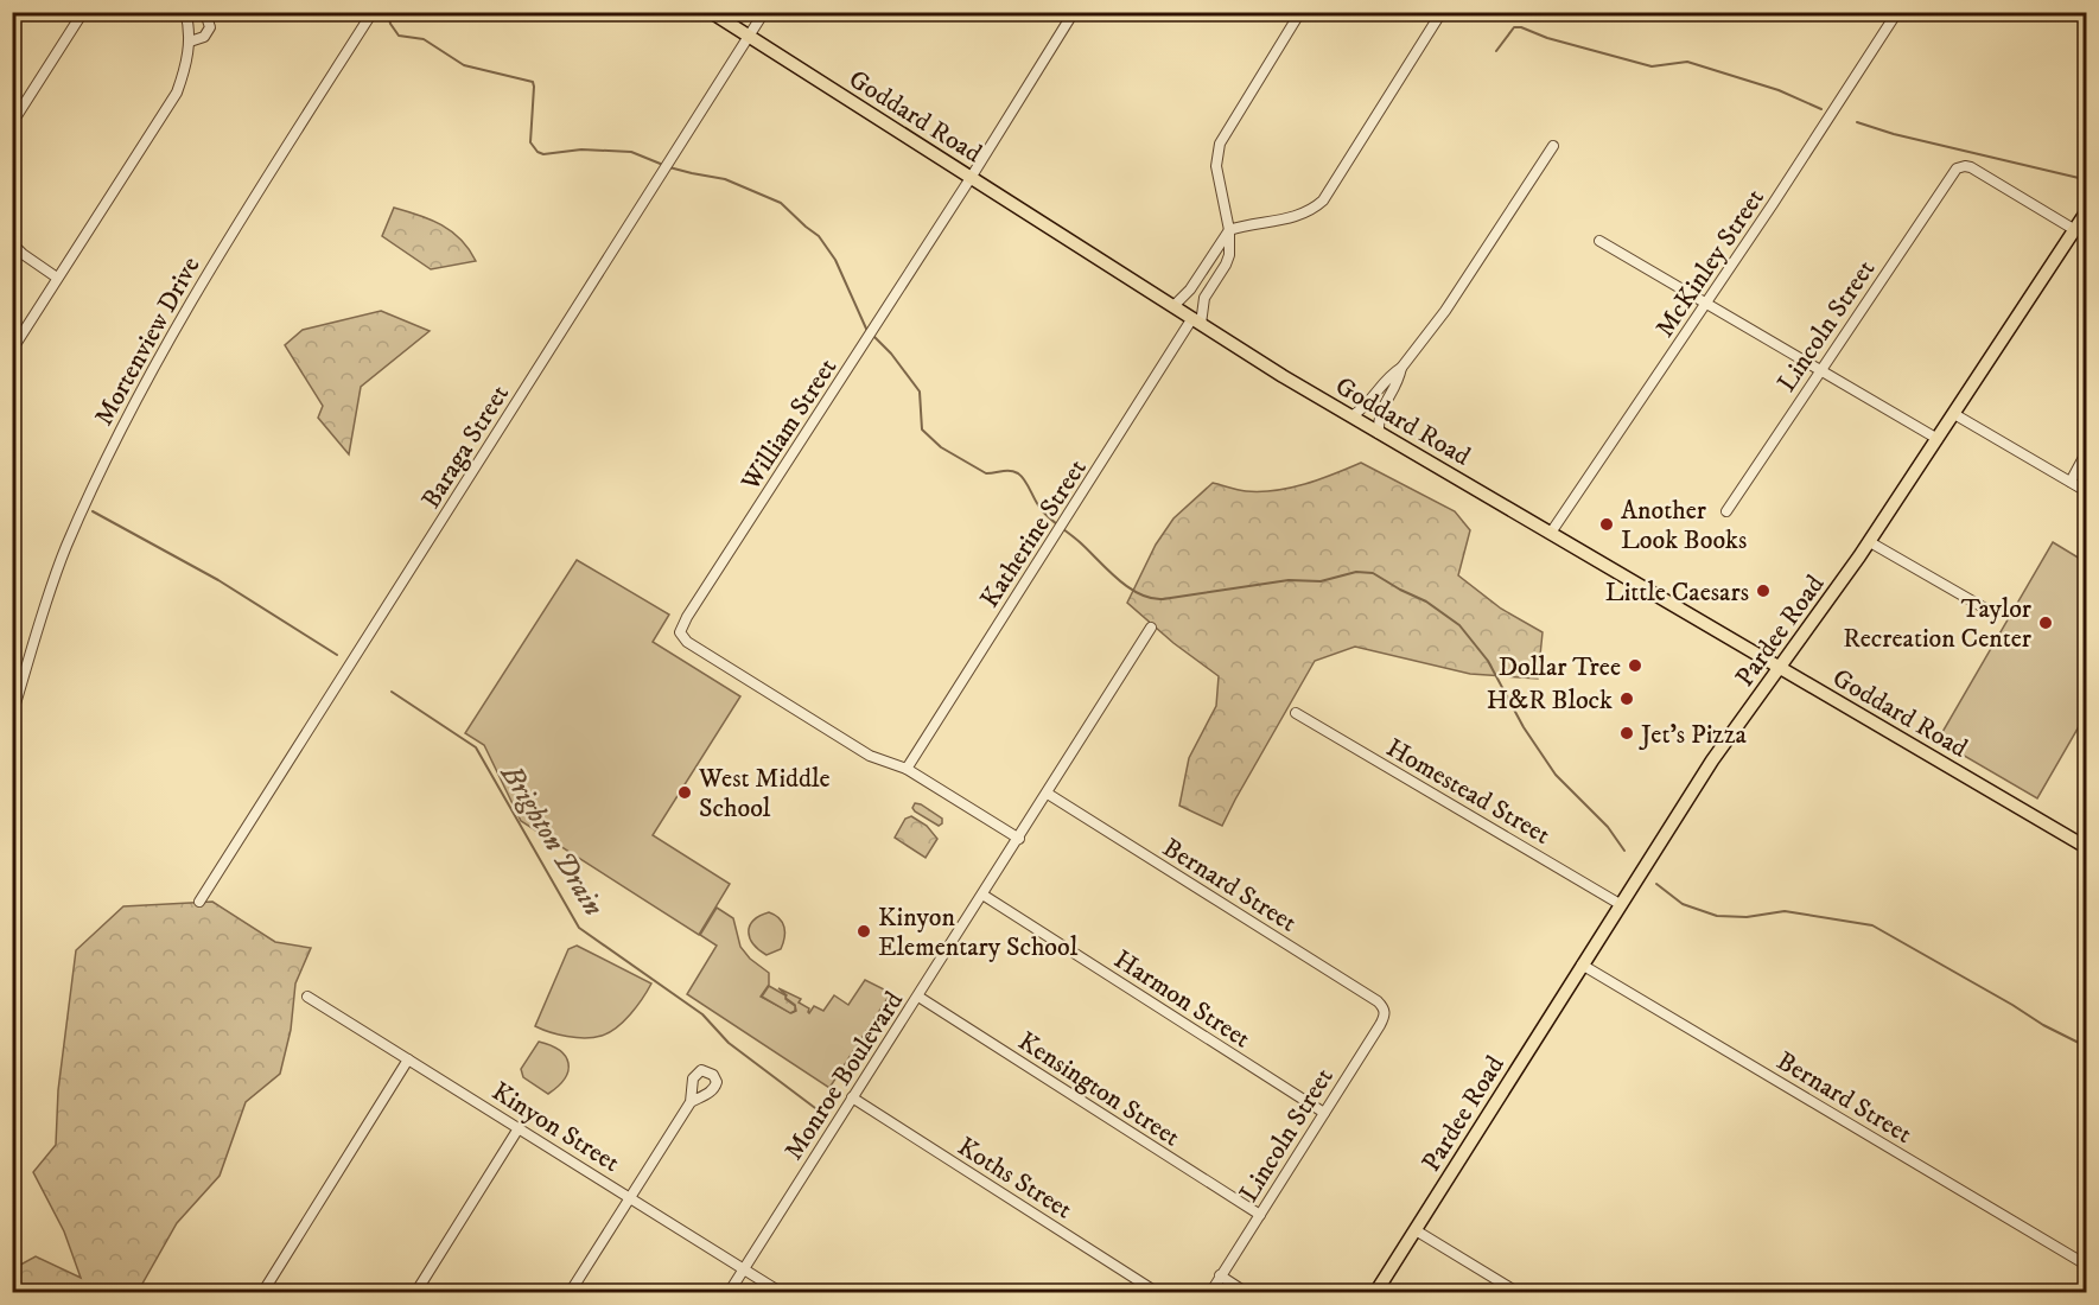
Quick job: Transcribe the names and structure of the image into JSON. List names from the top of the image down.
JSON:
{
  "streets": {
    "main road": ["Goddard Road", "Pardee Road"],
    "street": [
      "McKinley Street",
      "Lincoln Street",
      "Mortenview Drive",
      "William Street",
      "Baraga Street",
      "Katherine Street",
      "Homestead Street",
      "Bernard Street",
      "Harmon Street",
      "Monroe Boulevard",
      "Kensington Street",
      "Kinyon Street",
      "Koths Street"
    ]
  },
  "crossings": [
    ["Goddard Road", "McKinley Street"],
    ["Goddard Road", "William Street"],
    ["Goddard Road", "Baraga Street"],
    ["Goddard Road", "Katherine Street"],
    ["Goddard Road", "Pardee Road"],
    ["Lincoln Street", "Pardee Road"],
    ["Lincoln Street", "Bernard Street"],
    ["Lincoln Street", "Harmon Street"],
    ["Lincoln Street", "Kensington Street"],
    ["William Street", "Katherine Street"],
    ["Pardee Road", "Homestead Street"],
    ["Pardee Road", "Bernard Street"],
    ["Bernard Street", "Monroe Boulevard"],
    ["Harmon Street", "Monroe Boulevard"],
    ["Monroe Boulevard", "Kensington Street"],
    ["Monroe Boulevard", "Kinyon Street"],
    ["Monroe Boulevard", "Koths Street"]
  ],
  "water": ["Brighton Drain"],
  "places": [
    "Another Look Books",
    "Little Caesars",
    "Taylor Recreation Center",
    "Dollar Tree",
    "H&R Block",
    "Jet's Pizza",
    "West Middle School",
    "Kinyon Elementary School"
  ]
}
